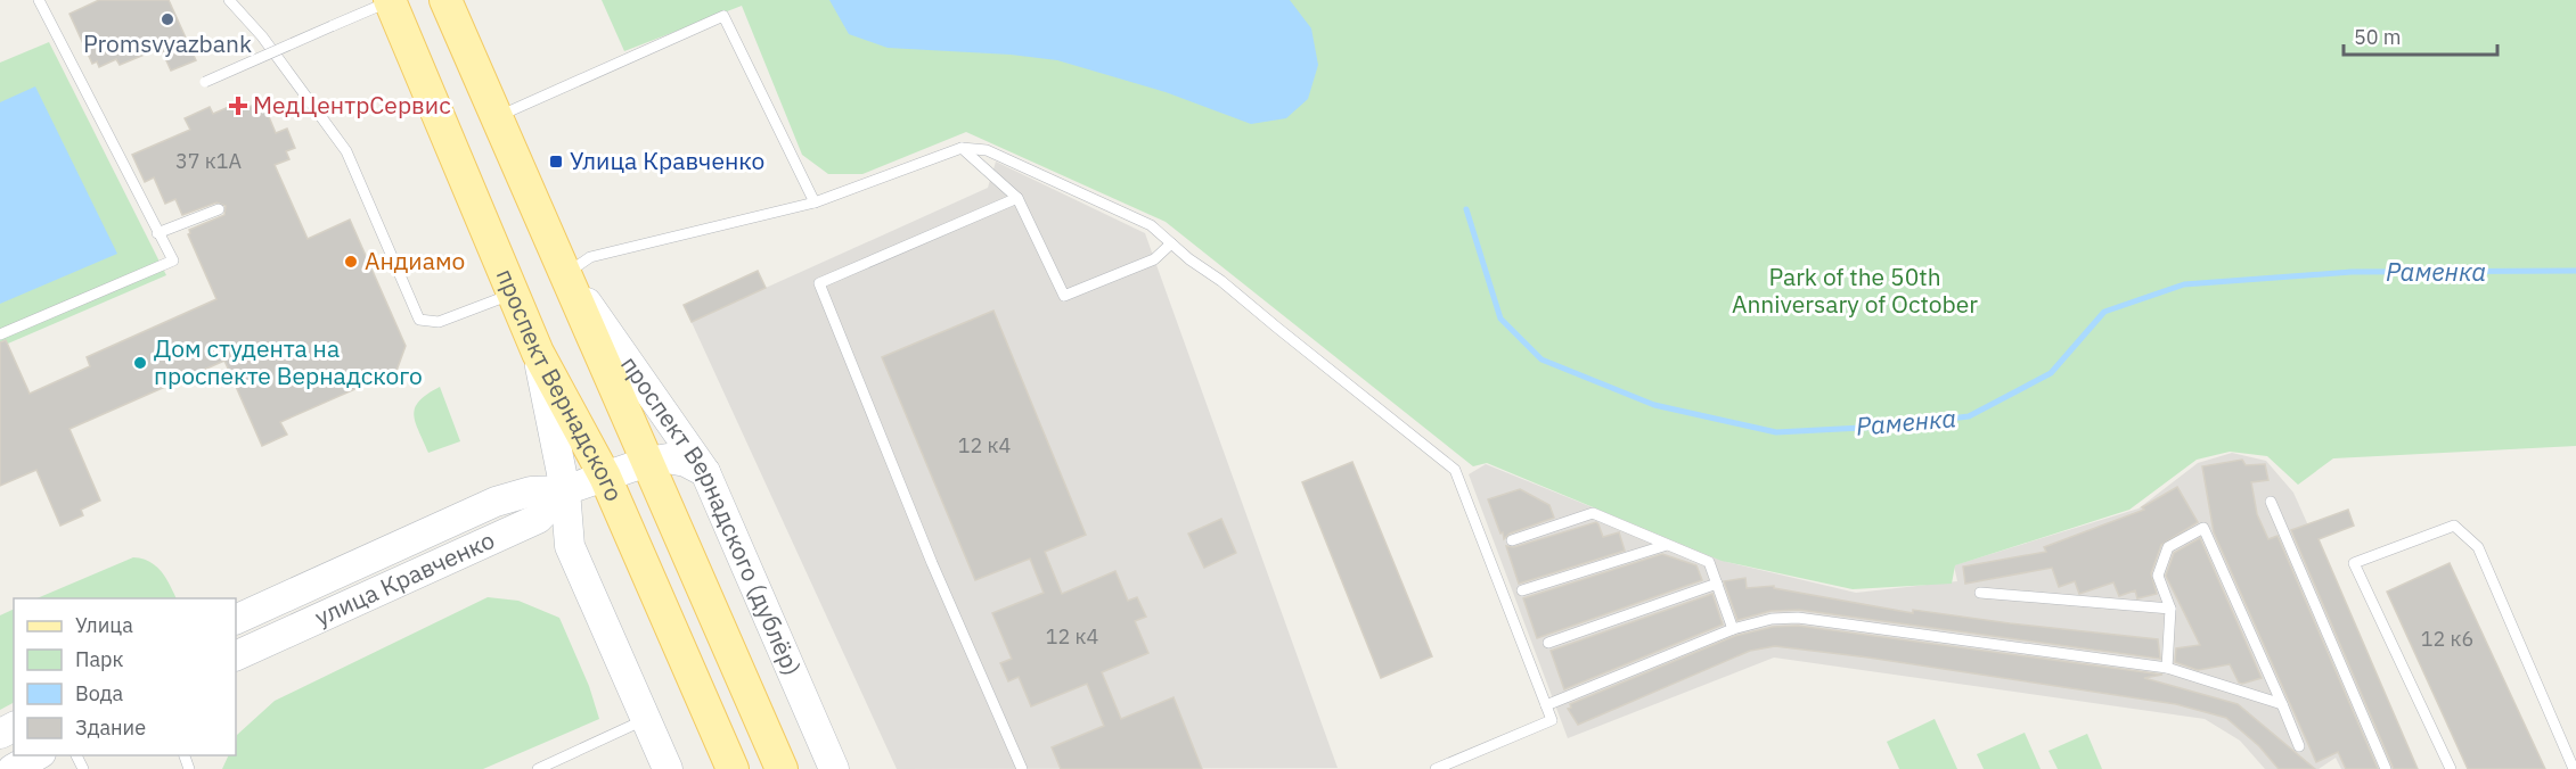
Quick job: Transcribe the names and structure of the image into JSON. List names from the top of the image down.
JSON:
{
  "streets": {
    "main road": ["проспект Вернадского"],
    "street": ["проспект Вернадского (дублёр)", "улица Кравченко"]
  },
  "crossings": [
    ["проспект Вернадского", "проспект Вернадского (дублёр)"],
    ["проспект Вернадского", "улица Кравченко"],
    ["проспект Вернадского (дублёр)", "улица Кравченко"]
  ],
  "water": ["Раменка"],
  "parks": ["Park of the 50th Anniversary of October"],
  "places": {
    "other": ["Promsvyazbank", "Андиамо", "Дом студента на проспекте Вернадского"],
    "health": ["МедЦентрСервис"],
    "transit": ["Улица Кравченко"]
  },
  "house_numbers": [
    "37 к1А",
    "12 к4",
    "12 к4",
    "12 к6"
  ],
  "legend": [
    "Улица",
    "Парк",
    "Вода",
    "Здание"
  ],
  "scale_bar": "50 m"
}
